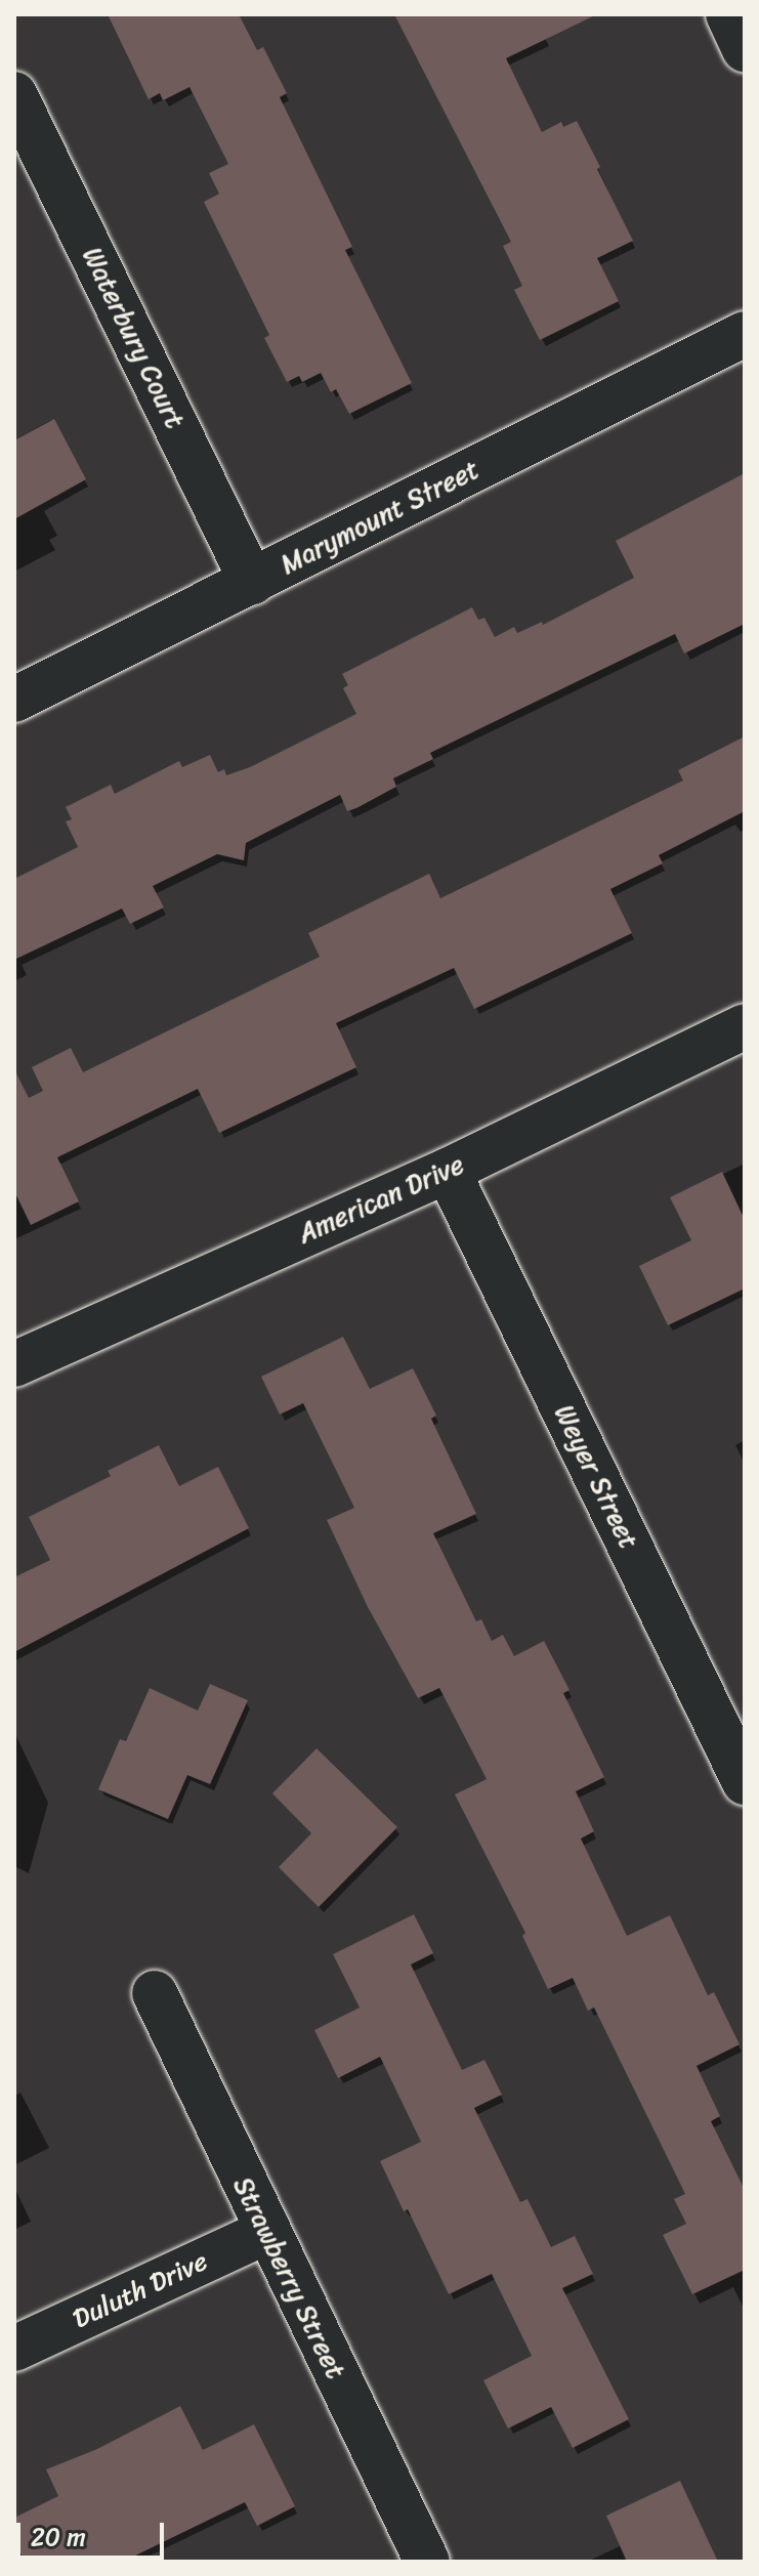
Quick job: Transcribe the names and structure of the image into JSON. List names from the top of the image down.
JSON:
{
  "streets": {
    "street": [
      "Waterbury Court",
      "Marymount Street",
      "American Drive",
      "Weyer Street",
      "Strawberry Street",
      "Duluth Drive"
    ]
  },
  "crossings": [
    ["Waterbury Court", "Marymount Street"],
    ["American Drive", "Weyer Street"],
    ["Strawberry Street", "Duluth Drive"]
  ],
  "scale_bar": "20 m"
}
